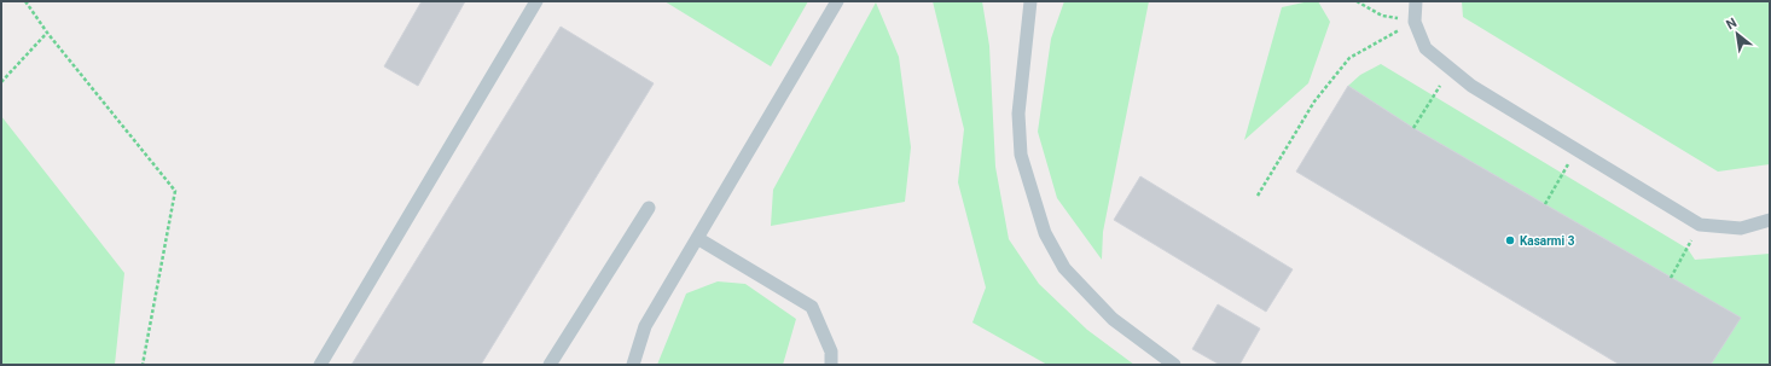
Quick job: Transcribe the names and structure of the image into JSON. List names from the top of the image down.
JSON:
{
  "places": ["Kasarmi 3"],
  "north": "top left"
}
